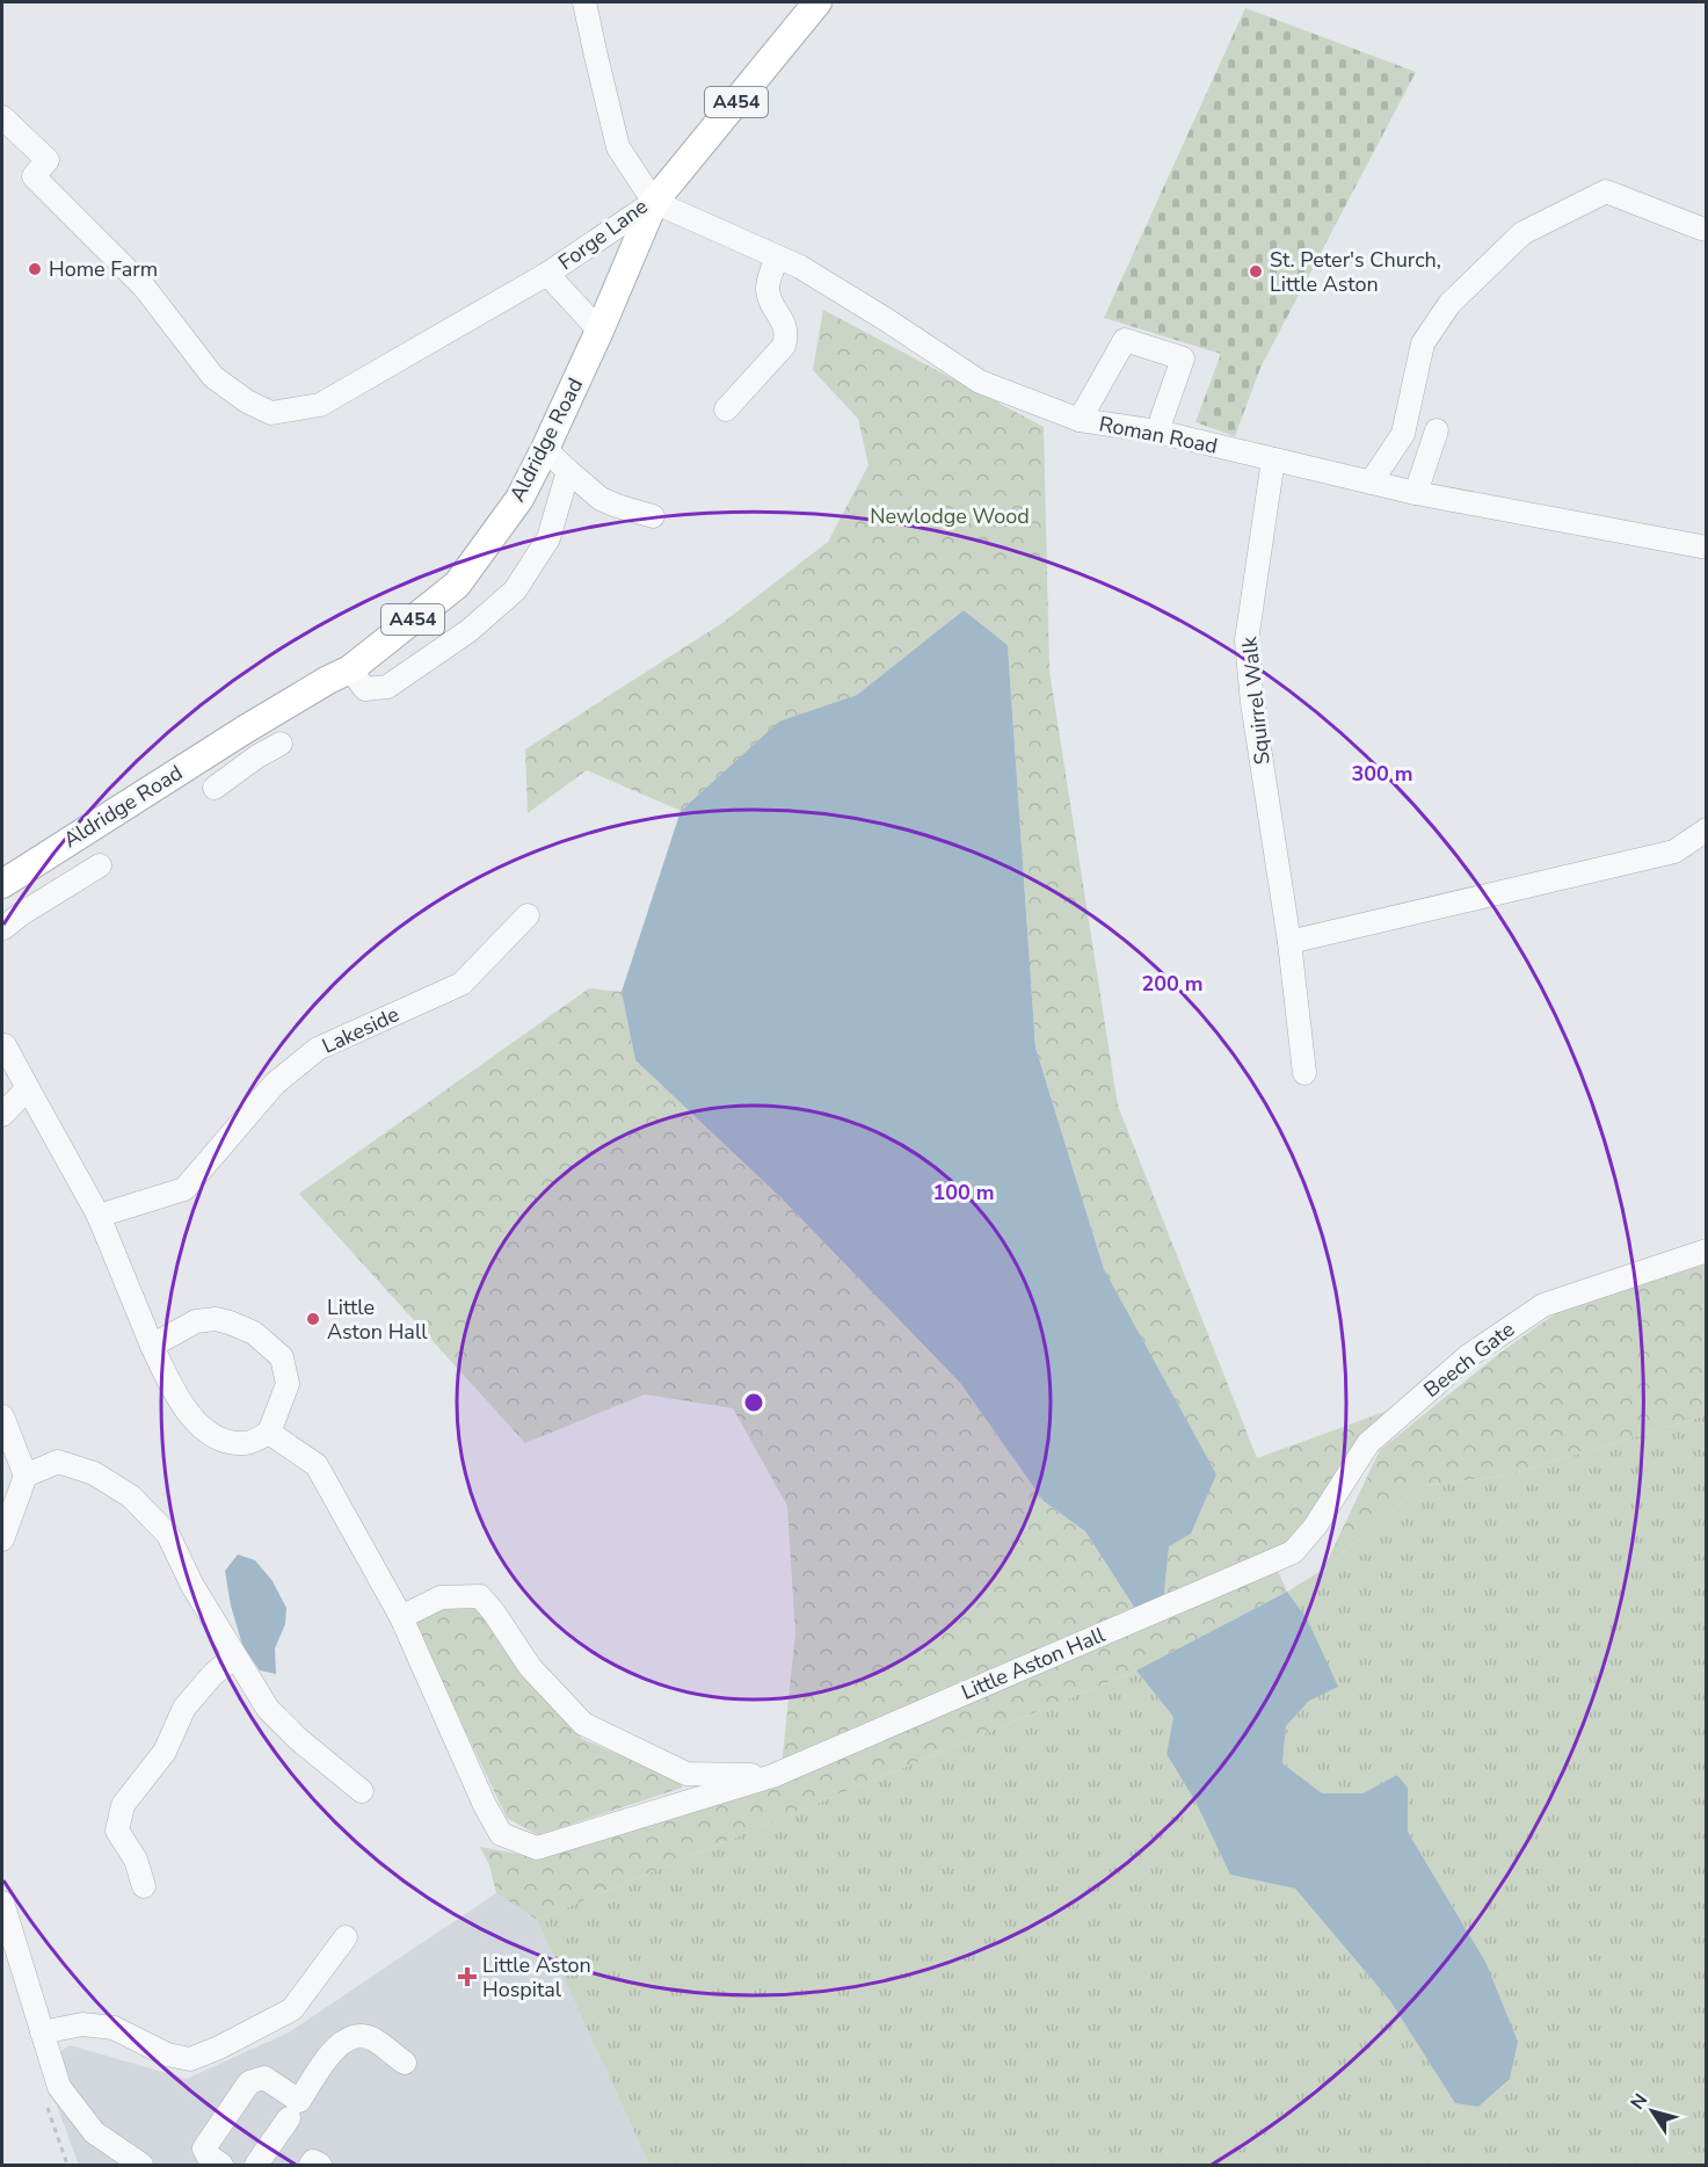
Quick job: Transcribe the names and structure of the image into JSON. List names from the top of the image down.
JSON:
{
  "streets": {
    "main road": ["A454", "Aldridge Road"],
    "street": [
      "Forge Lane",
      "Roman Road",
      "Squirrel Walk",
      "Lakeside",
      "Beech Gate",
      "Little Aston Hall"
    ]
  },
  "crossings": [
    ["A454", "Forge Lane"],
    ["A454", "Roman Road"],
    ["A454", "Aldridge Road"],
    ["Forge Lane", "Roman Road"],
    ["Forge Lane", "Aldridge Road"],
    ["Roman Road", "Aldridge Road"],
    ["Roman Road", "Squirrel Walk"],
    ["Beech Gate", "Little Aston Hall"]
  ],
  "parks": ["Newlodge Wood"],
  "places": {
    "other": ["Home Farm", "St. Peter's Church, Little Aston", "Little Aston Hall"],
    "health": ["Little Aston Hospital"]
  },
  "north": "top left",
  "rings": ["300 m", "200 m", "100 m"]
}
